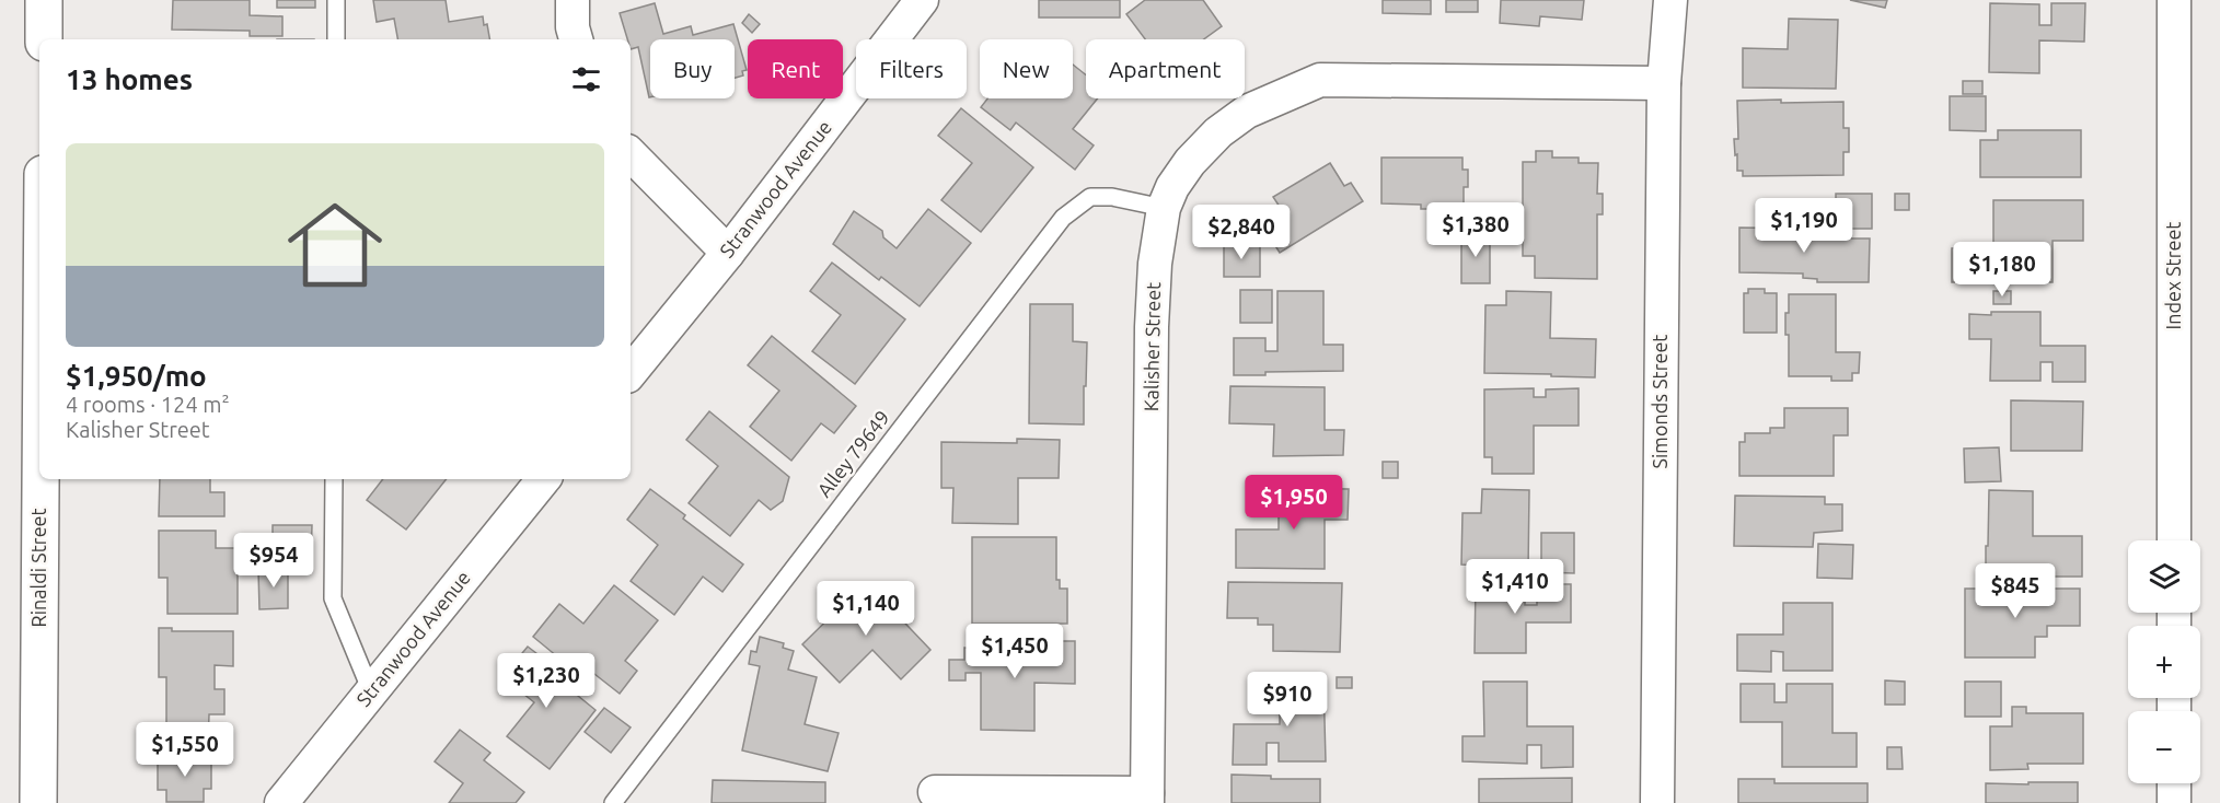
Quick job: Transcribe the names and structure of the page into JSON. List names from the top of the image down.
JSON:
{
  "streets": {
    "main road": ["Rinaldi Street"],
    "street": [
      "Stranwood Avenue",
      "Index Street",
      "Kalisher Street",
      "Simonds Street"
    ],
    "lane": ["Alley 79649"]
  },
  "crossings": [
    ["Kalisher Street", "Simonds Street"],
    ["Kalisher Street", "Alley 79649"]
  ],
  "page": {
    "chip": [
      "Buy",
      "Rent",
      "Filters",
      "New",
      "Apartment"
    ],
    "heading": "13 homes",
    "list": [
      {
        "name": "$1,950/mo",
        "note": "4 rooms · 124 m² · Kalisher Street"
      }
    ],
    "price": [
      "$1,190",
      "$1,380",
      "$2,840",
      "$1,180",
      "$1,950",
      "$954",
      "$1,410",
      "$845",
      "$1,140",
      "$1,450",
      "$1,230",
      "$910",
      "$1,550"
    ],
    "map_buttons": ["+", "−"]
  }
}
